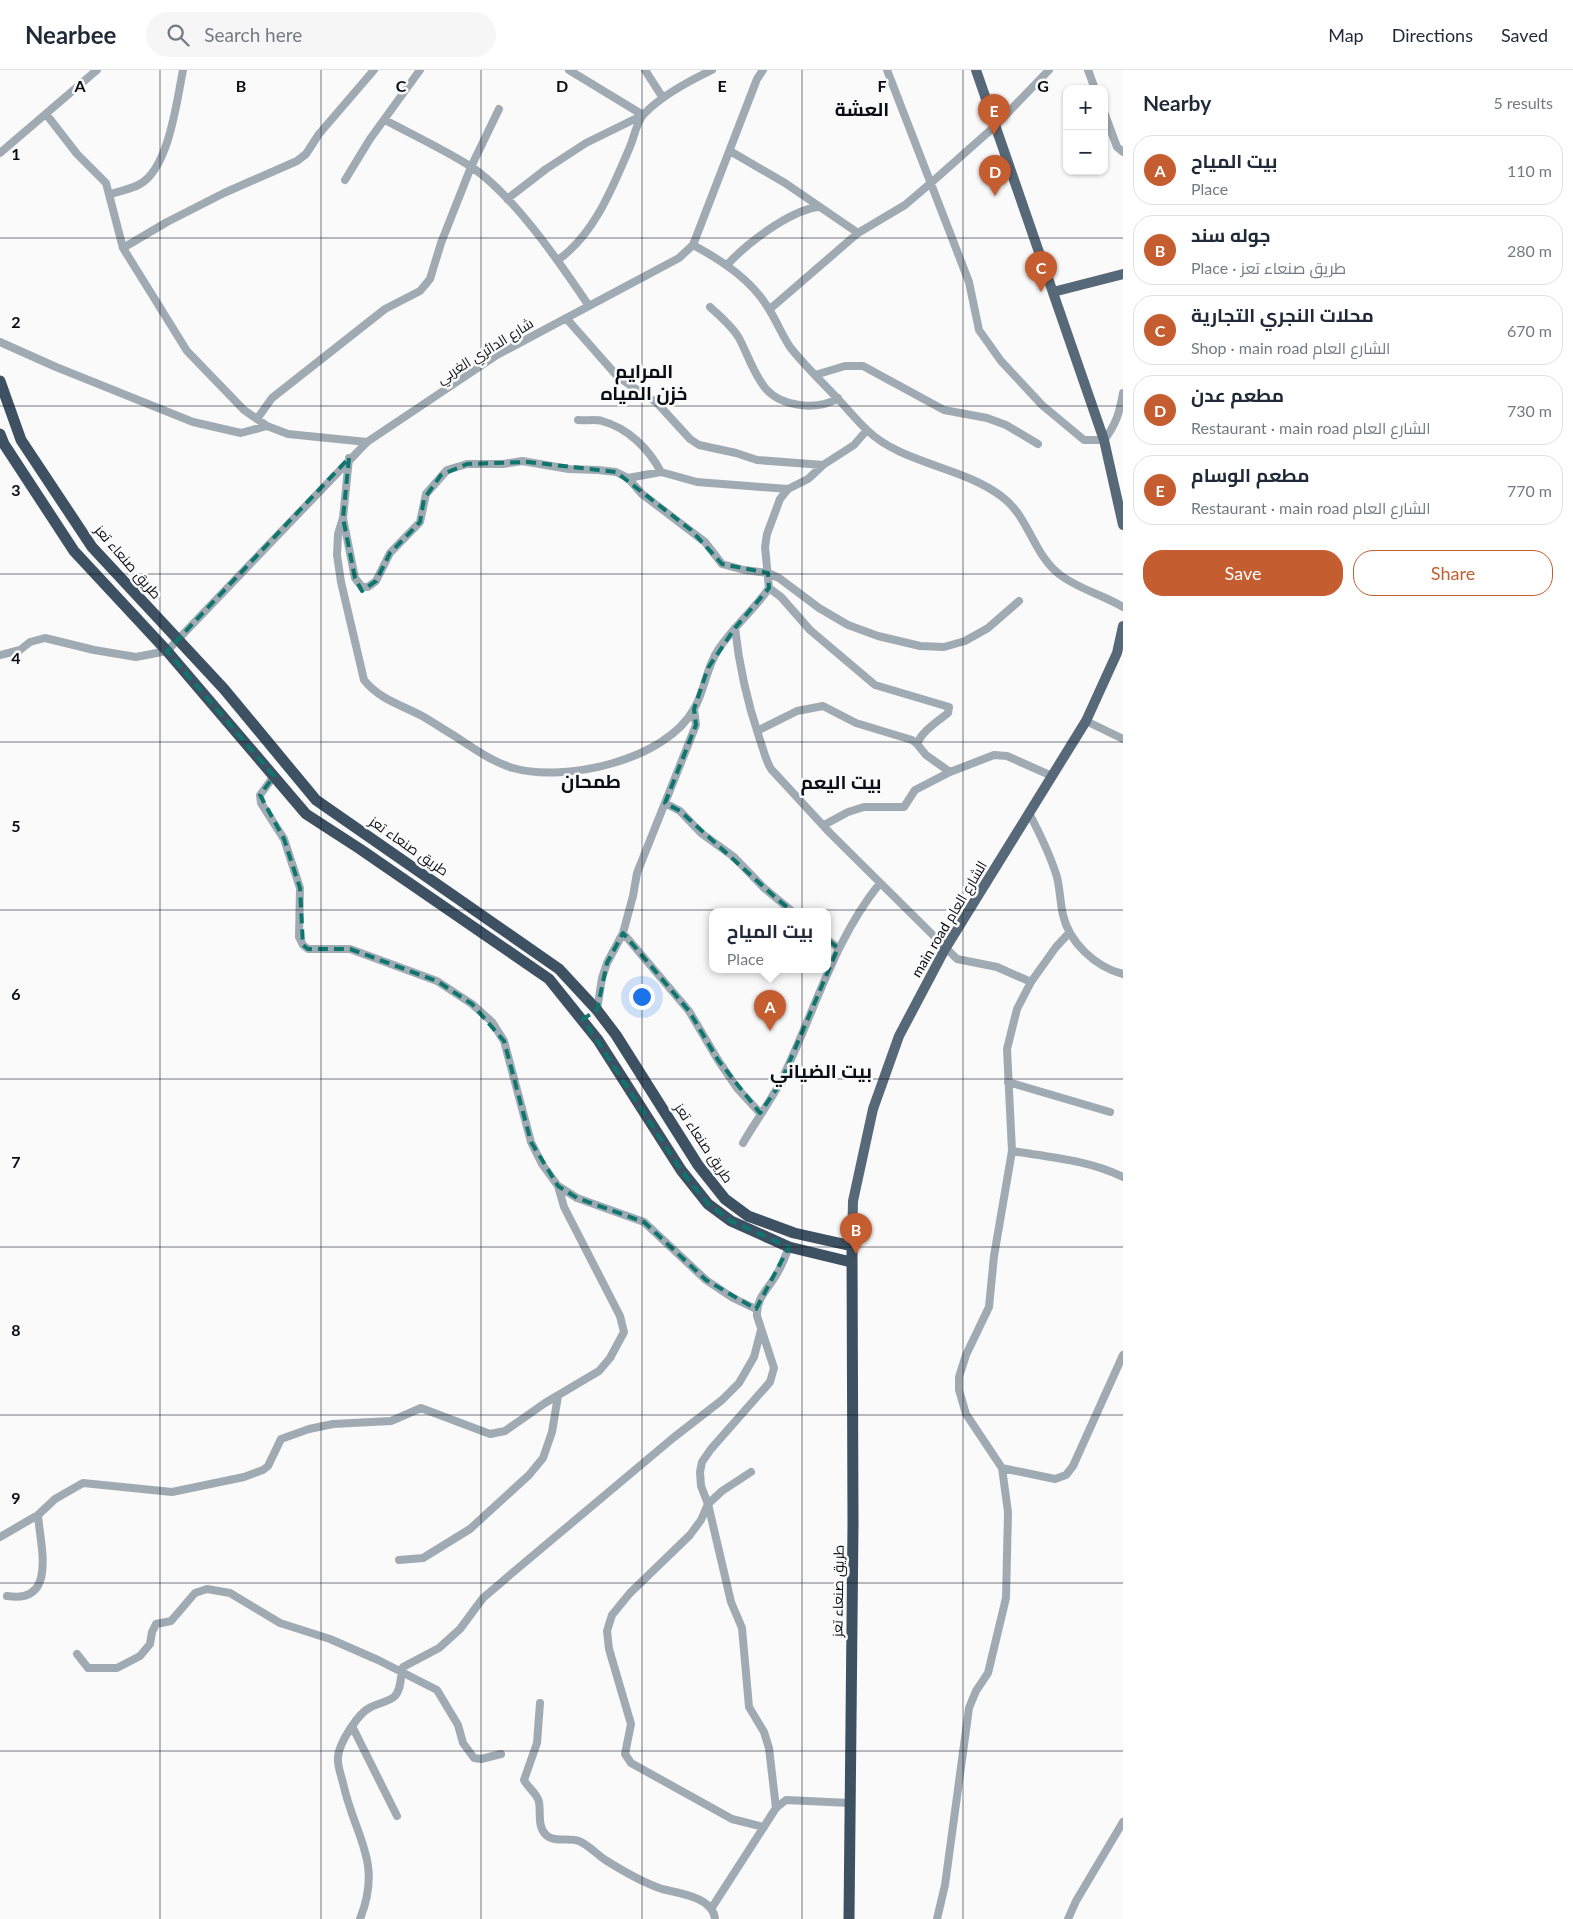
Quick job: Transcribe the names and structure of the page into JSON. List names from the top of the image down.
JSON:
{
  "streets": {
    "highway": ["طريق صنعاء تعز"],
    "main road": ["main road الشارع العام"],
    "street": ["شارع الدائري الغربي"]
  },
  "crossings": [
    ["شارع الدائري الغربي", "طريق صنعاء تعز"],
    ["طريق صنعاء تعز", "main road الشارع العام"]
  ],
  "districts": [
    "العشة",
    "المرايم خزن المياه",
    "طمحان",
    "بيت اليعم",
    "بيت الضياني"
  ],
  "page": {
    "header": "Nearbee",
    "search": "Search here",
    "nav": ["Map", "Directions", "Saved"],
    "heading": ["Nearby", "5 results"],
    "map_buttons": ["+", "−"],
    "pins": [
      "E",
      "D",
      "C",
      "A",
      "B"
    ],
    "list": [
      {
        "mark": "A",
        "name": "بيت المياح",
        "note": "Place",
        "value": "110 m"
      },
      {
        "mark": "B",
        "name": "جوله سند",
        "note": "Place · طريق صنعاء تعز",
        "value": "280 m"
      },
      {
        "mark": "C",
        "name": "محلات النجري التجارية",
        "note": "Shop · main road الشارع العام",
        "value": "670 m"
      },
      {
        "mark": "D",
        "name": "مطعم عدن",
        "note": "Restaurant · main road الشارع العام",
        "value": "730 m"
      },
      {
        "mark": "E",
        "name": "مطعم الوسام",
        "note": "Restaurant · main road الشارع العام",
        "value": "770 m"
      }
    ],
    "buttons": ["Save", "Share"],
    "popup": ["بيت المياح", "Place"]
  },
  "grid": {
    "columns": [
      "A",
      "B",
      "C",
      "D",
      "E",
      "F",
      "G"
    ],
    "rows": [
      "1",
      "2",
      "3",
      "4",
      "5",
      "6",
      "7",
      "8",
      "9"
    ]
  }
}
